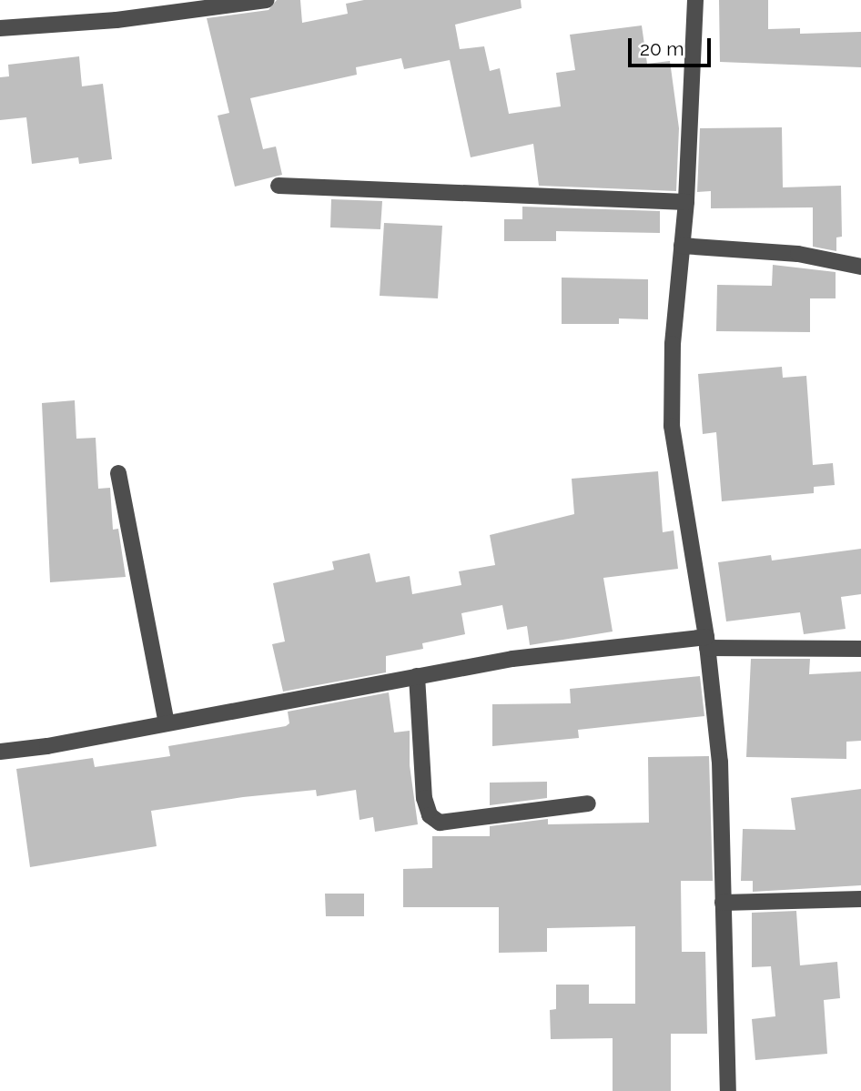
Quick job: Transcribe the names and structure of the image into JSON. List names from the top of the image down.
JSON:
{
  "scale_bar": "20 m"
}
